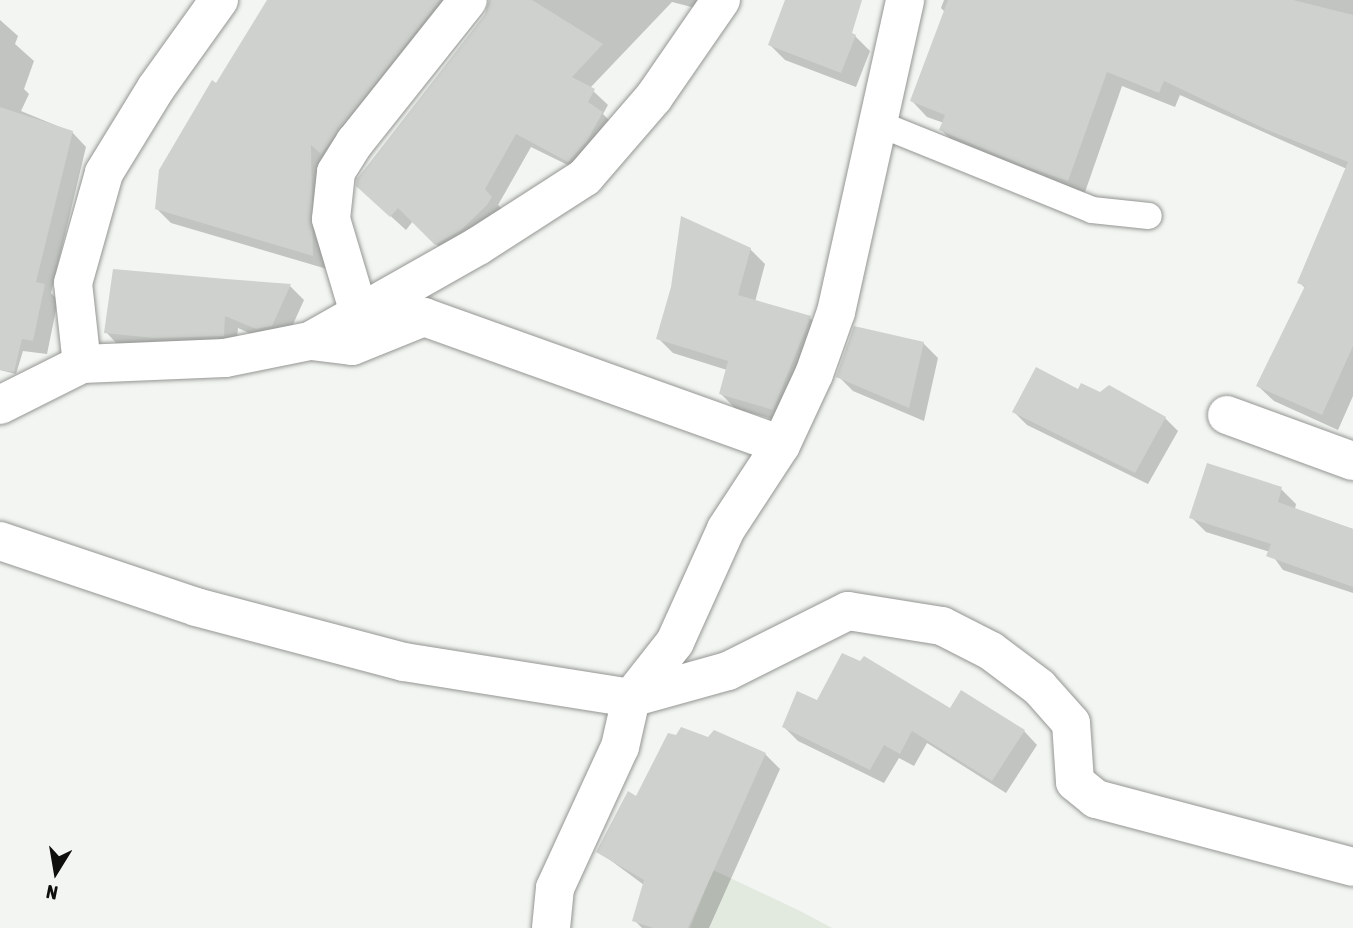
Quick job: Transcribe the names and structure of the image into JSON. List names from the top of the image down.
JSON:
{
  "north": "bottom"
}
